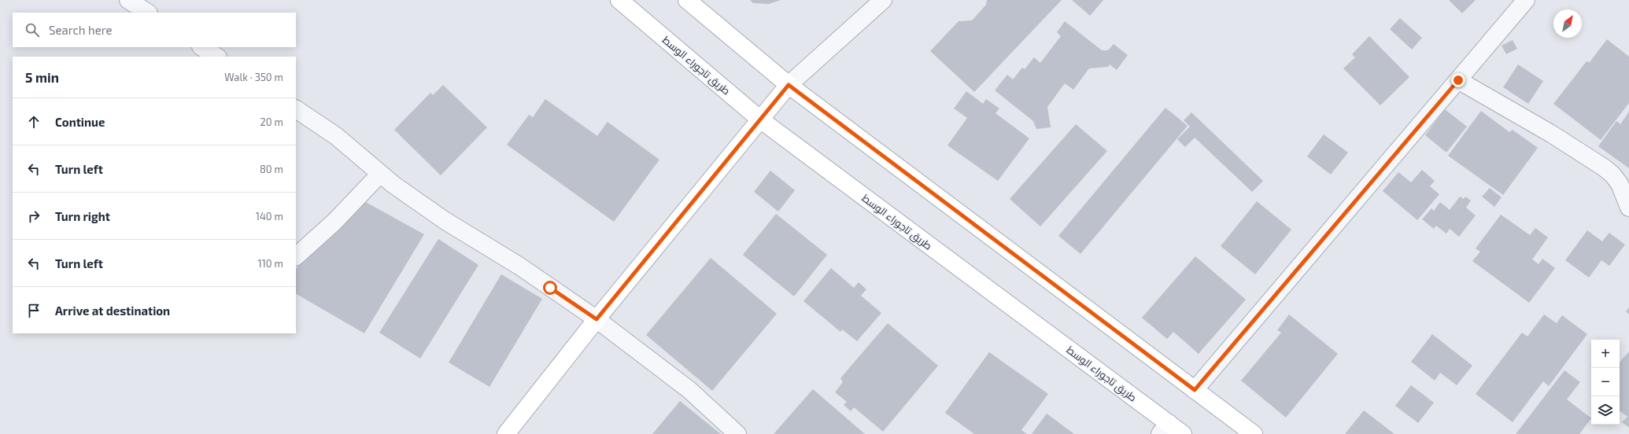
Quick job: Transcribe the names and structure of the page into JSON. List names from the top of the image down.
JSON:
{
  "streets": {
    "main road": ["طريق تاجوراء الوسط"]
  },
  "north": "top right",
  "page": {
    "search": "Search here",
    "heading": ["5 min", "Walk · 350 m"],
    "list": [
      ["Continue", "20 m"],
      ["Turn left", "80 m"],
      ["Turn right", "140 m"],
      ["Turn left", "110 m"],
      "Arrive at destination"
    ],
    "map_buttons": ["+", "−"]
  }
}
